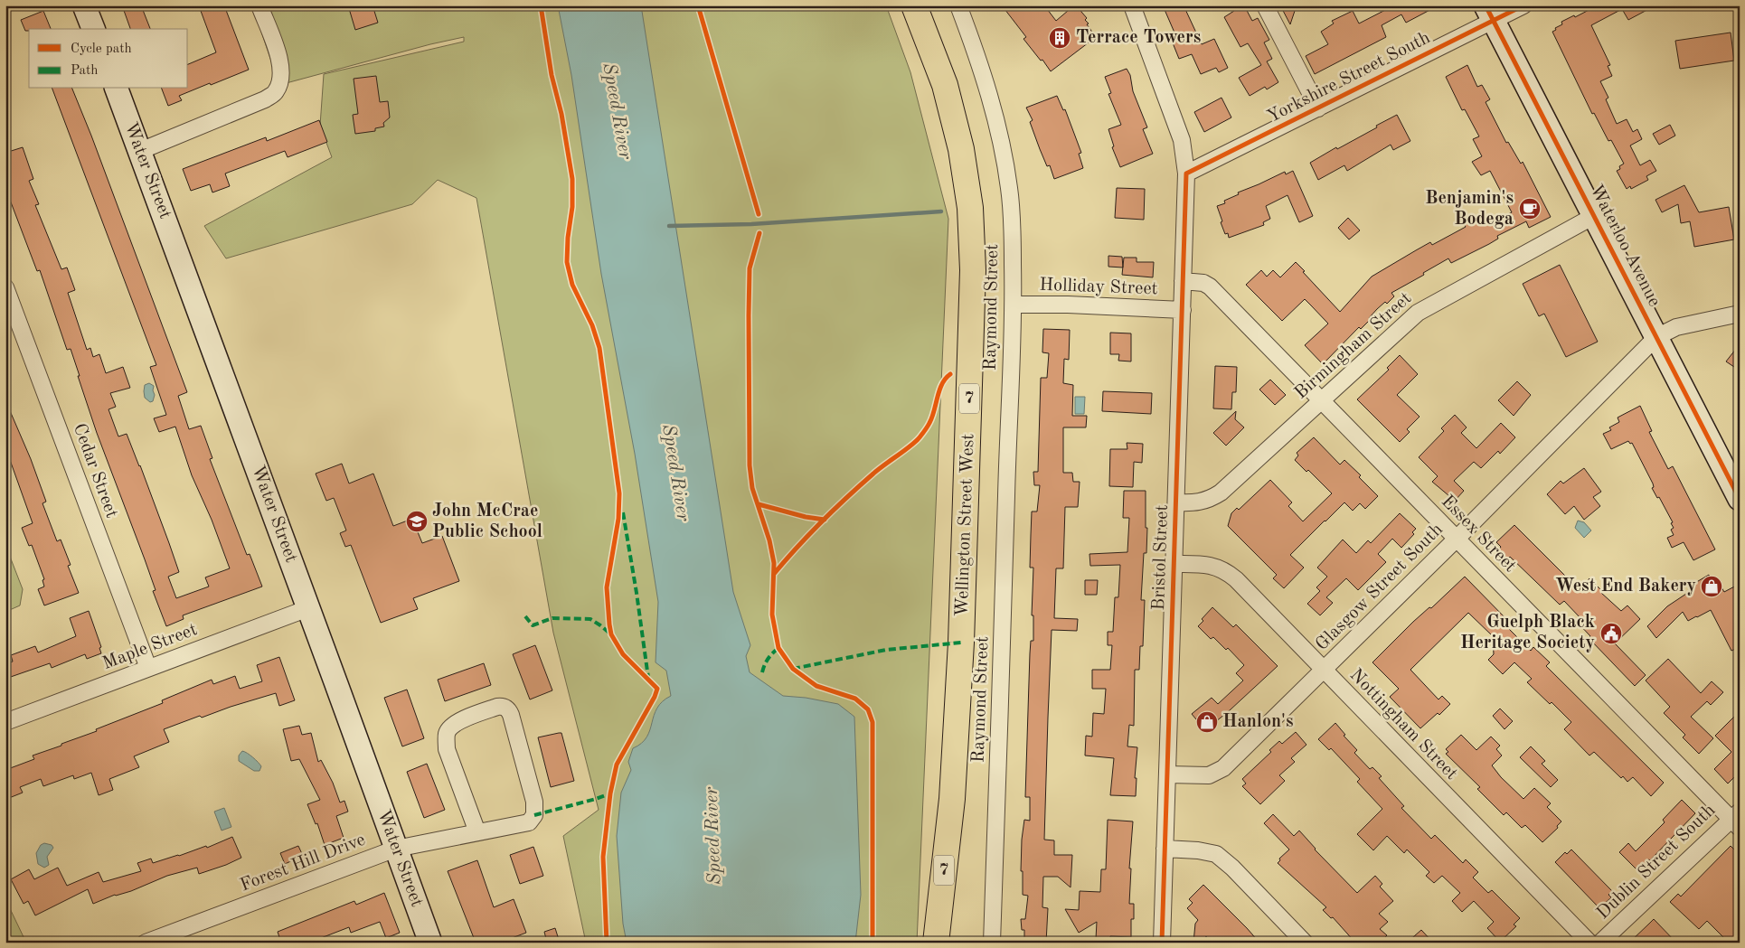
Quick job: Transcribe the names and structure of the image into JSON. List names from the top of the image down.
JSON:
{
  "streets": {
    "main road": ["7", "Wellington Street West"],
    "street": [
      "Yorkshire Street South",
      "Water Street",
      "Waterloo Avenue",
      "Holliday Street",
      "Raymond Street",
      "Birmingham Street",
      "Cedar Street",
      "Essex Street",
      "Bristol Street",
      "Glasgow Street South",
      "Maple Street",
      "Nottingham Street",
      "Dublin Street South",
      "Forest Hill Drive"
    ]
  },
  "crossings": [
    ["Yorkshire Street South", "Waterloo Avenue"],
    ["Yorkshire Street South", "Bristol Street"],
    ["Water Street", "Maple Street"],
    ["Water Street", "Forest Hill Drive"],
    ["Waterloo Avenue", "Birmingham Street"],
    ["Waterloo Avenue", "Glasgow Street South"],
    ["Holliday Street", "Raymond Street"],
    ["Holliday Street", "Bristol Street"],
    ["Birmingham Street", "Essex Street"],
    ["Birmingham Street", "Bristol Street"],
    ["Cedar Street", "Maple Street"],
    ["Essex Street", "Bristol Street"],
    ["Essex Street", "Glasgow Street South"],
    ["Essex Street", "Dublin Street South"],
    ["Bristol Street", "Glasgow Street South"],
    ["Bristol Street", "Nottingham Street"],
    ["Glasgow Street South", "Nottingham Street"]
  ],
  "water": ["Speed River"],
  "places": {
    "building": ["Terrace Towers"],
    "cafe": ["Benjamin's Bodega"],
    "school or university": ["John McCrae Public School"],
    "shop": ["West End Bakery", "Hanlon's"],
    "public building": ["Guelph Black Heritage Society"]
  },
  "legend": ["Cycle path", "Path"]
}
